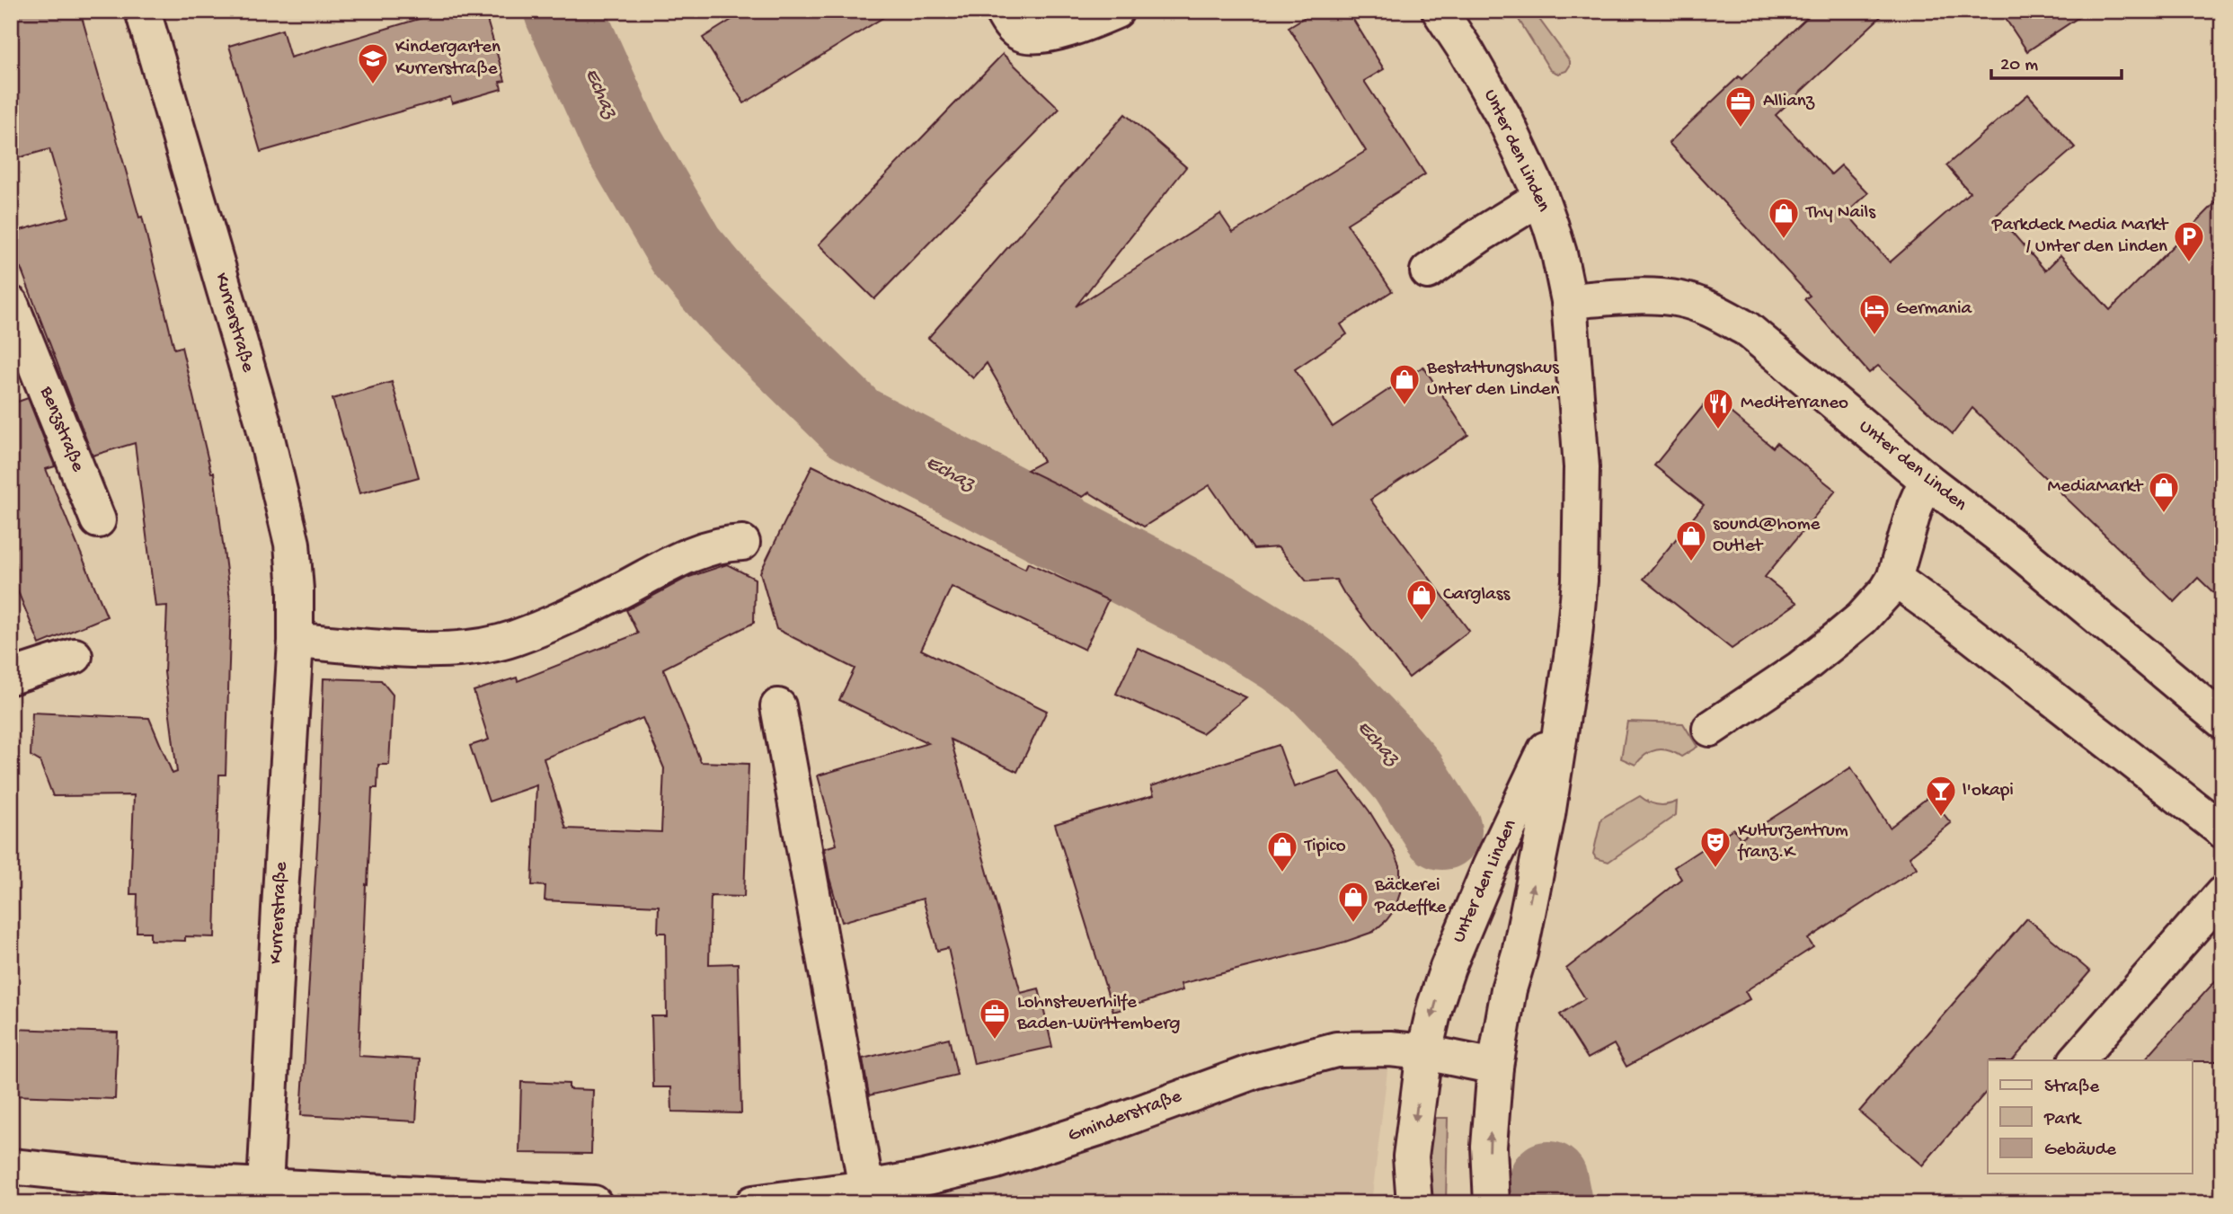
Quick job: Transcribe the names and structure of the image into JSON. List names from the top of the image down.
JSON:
{
  "streets": {
    "street": [
      "Unter den Linden",
      "Kurrerstraße",
      "Benzstraße",
      "Gminderstraße"
    ]
  },
  "crossings": [
    ["Unter den Linden", "Gminderstraße"]
  ],
  "water": ["Echaz"],
  "places": {
    "school or university": ["Kindergarten Kurrerstraße"],
    "office": ["Allianz", "Lohnsteuerhilfe Baden-Württemberg"],
    "shop": [
      "Thy Nails",
      "Bestattungshaus Unter den Linden",
      "MediaMarkt",
      "sound@home Outlet",
      "Carglass",
      "Tipico",
      "Bäckerei Padeffke"
    ],
    "parking": ["Parkdeck Media Markt / Unter den Linden"],
    "hotel": ["Germania"],
    "restaurant": ["Mediterraneo"],
    "bar": ["l'okapi"],
    "theatre": ["Kulturzentrum franz.K"]
  },
  "legend": ["Straße", "Park", "Gebäude"],
  "scale_bar": "20 m"
}
